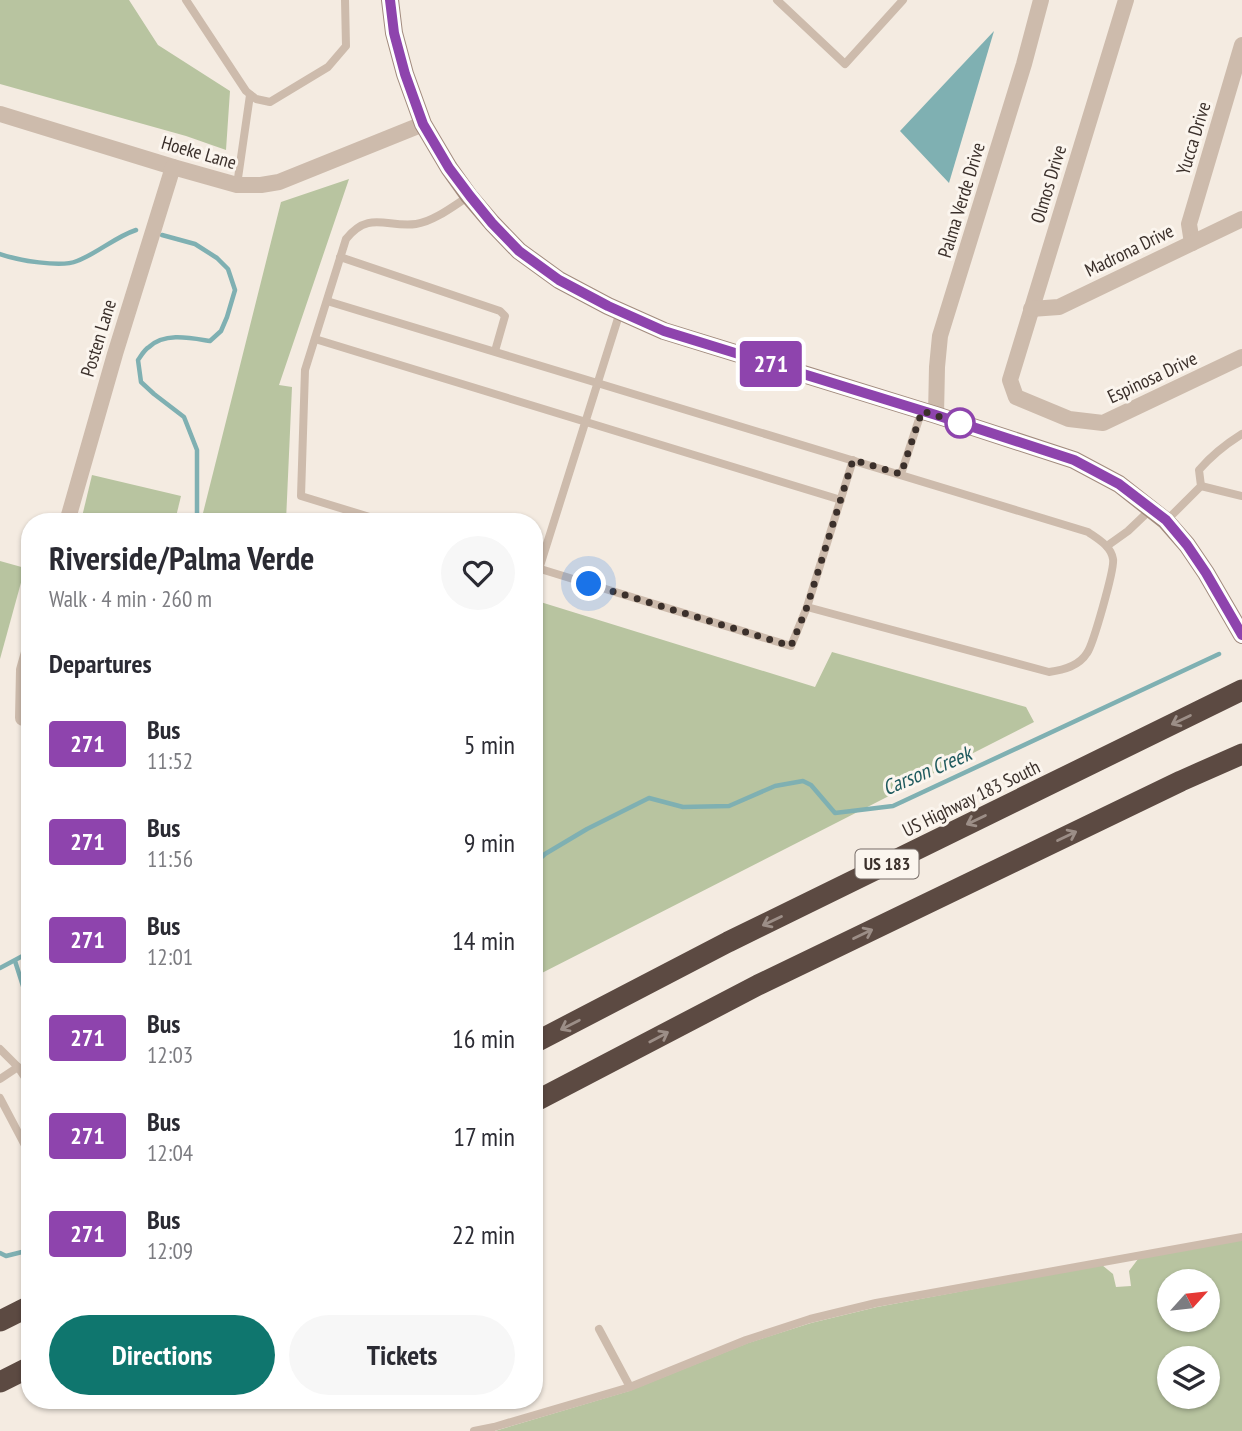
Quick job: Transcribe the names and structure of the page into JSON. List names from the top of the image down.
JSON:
{
  "streets": {
    "highway": ["US Highway 183 South", "US 183"],
    "street": [
      "Yucca Drive",
      "Hoeke Lane",
      "Olmos Drive",
      "Palma Verde Drive",
      "Madrona Drive",
      "Posten Lane",
      "Espinosa Drive"
    ]
  },
  "crossings": [
    ["Yucca Drive", "Madrona Drive"],
    ["Hoeke Lane", "Posten Lane"],
    ["Olmos Drive", "Madrona Drive"],
    ["Olmos Drive", "Espinosa Drive"]
  ],
  "water": ["Carson Creek"],
  "lines": ["bus line 271"],
  "north": "top right",
  "page": {
    "on_map": "271",
    "heading": [
      ["Riverside/Palma Verde", "Walk · 4 min · 260 m"],
      "Departures"
    ],
    "list": [
      {
        "mark": "271",
        "name": "Bus",
        "note": "11:52",
        "value": "5 min"
      },
      {
        "mark": "271",
        "name": "Bus",
        "note": "11:56",
        "value": "9 min"
      },
      {
        "mark": "271",
        "name": "Bus",
        "note": "12:01",
        "value": "14 min"
      },
      {
        "mark": "271",
        "name": "Bus",
        "note": "12:03",
        "value": "16 min"
      },
      {
        "mark": "271",
        "name": "Bus",
        "note": "12:04",
        "value": "17 min"
      },
      {
        "mark": "271",
        "name": "Bus",
        "note": "12:09",
        "value": "22 min"
      }
    ],
    "buttons": ["Directions", "Tickets"]
  }
}
